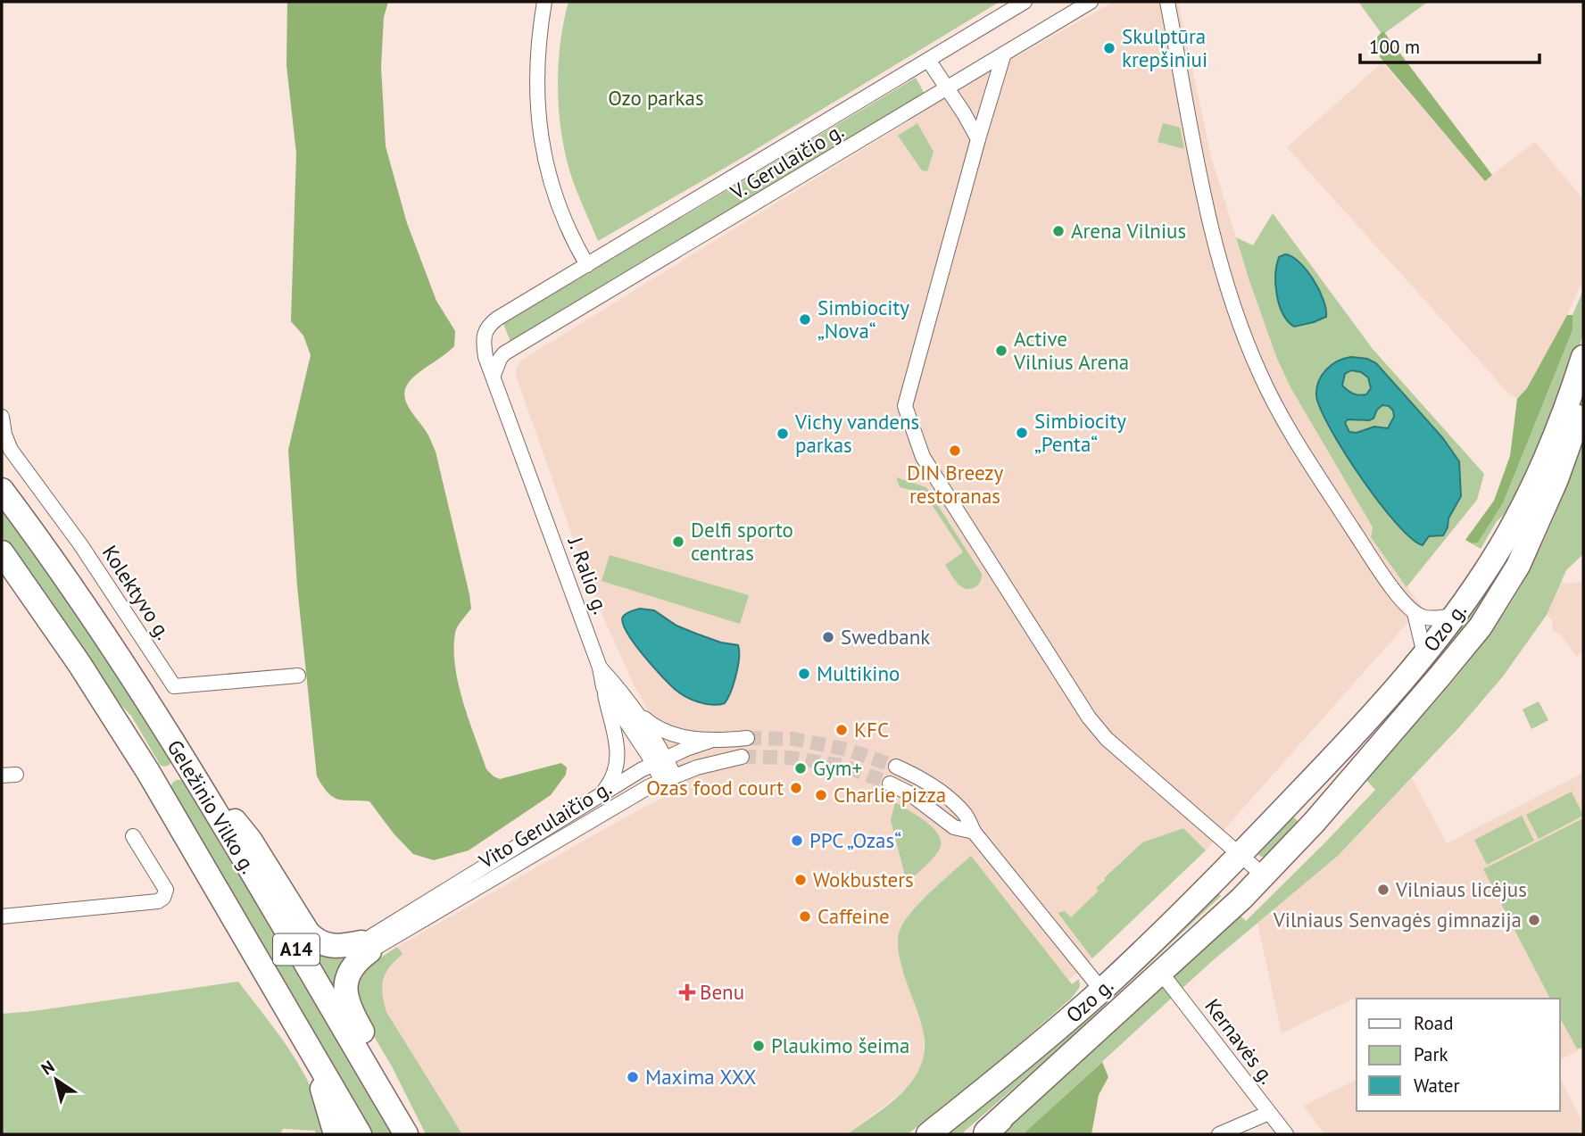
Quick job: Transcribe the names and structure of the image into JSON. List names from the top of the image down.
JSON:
{
  "streets": {
    "main road": ["Ozo g.", "Geležinio Vilko g.", "A14"],
    "street": [
      "V. Gerulaičio g.",
      "J. Ralio g.",
      "Kolektyvo g.",
      "Vito Gerulaičio g.",
      "Kernavės g."
    ]
  },
  "crossings": [
    ["J. Ralio g.", "Vito Gerulaičio g."],
    ["Ozo g.", "Kernavės g."]
  ],
  "parks": ["Ozo parkas"],
  "places": {
    "other": [
      "Skulptūra krepšiniui",
      "Arena Vilnius",
      "Simbiocity „Nova“",
      "Active Vilnius Arena",
      "Simbiocity „Penta“",
      "Vichy vandens parkas",
      "DIN Breezy restoranas",
      "Delfi sporto centras",
      "Swedbank",
      "Multikino",
      "KFC",
      "Gym+",
      "Ozas food court",
      "Charlie pizza",
      "PPC „Ozas“",
      "Wokbusters",
      "Vilniaus licėjus",
      "Caffeine",
      "Vilniaus Senvagės gimnazija",
      "Plaukimo šeima",
      "Maxima XXX"
    ],
    "health": ["Benu"]
  },
  "legend": ["Road", "Park", "Water"],
  "scale_bar": "100 m",
  "north": "top left"
}
